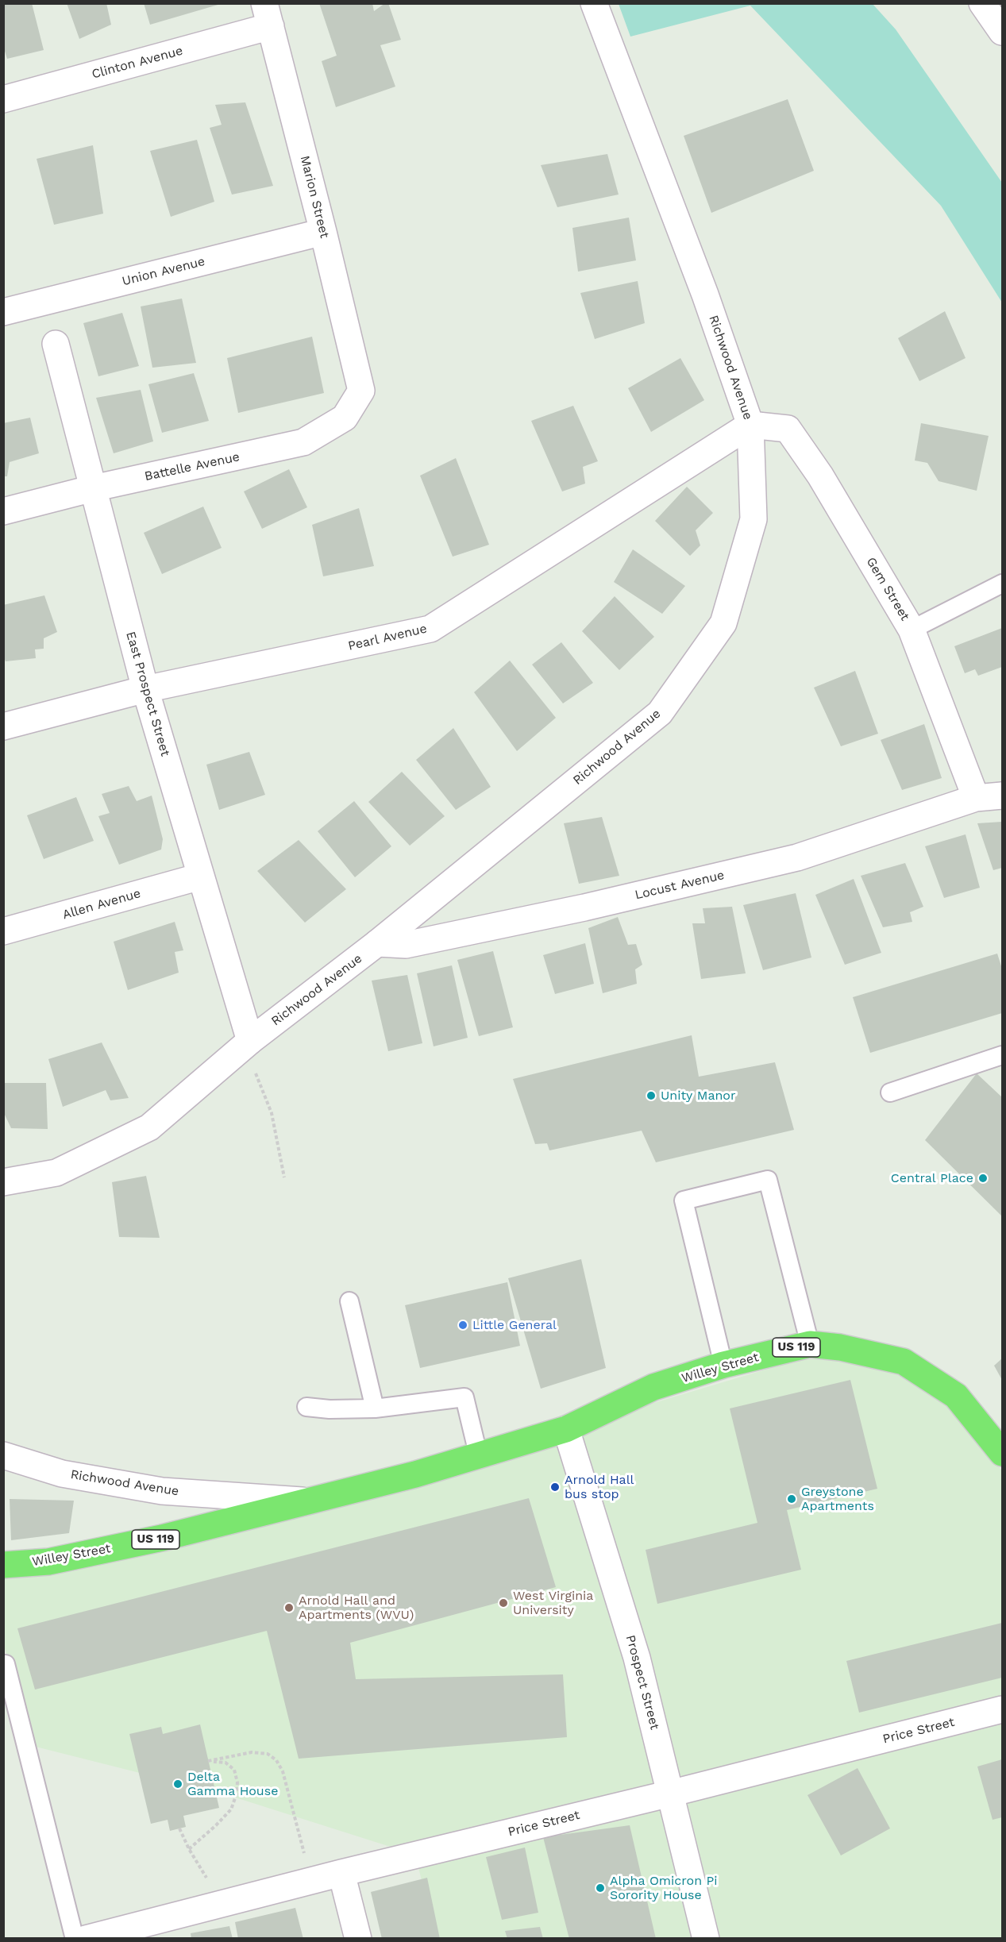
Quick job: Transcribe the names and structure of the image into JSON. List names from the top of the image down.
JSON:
{
  "streets": {
    "main road": ["US 119", "Willey Street"],
    "street": [
      "Clinton Avenue",
      "Marion Street",
      "Union Avenue",
      "Richwood Avenue",
      "Battelle Avenue",
      "Gem Street",
      "Pearl Avenue",
      "East Prospect Street",
      "Locust Avenue",
      "Allen Avenue",
      "Prospect Street",
      "Price Street"
    ]
  },
  "crossings": [
    ["Clinton Avenue", "Marion Street"],
    ["Marion Street", "Union Avenue"],
    ["Marion Street", "Battelle Avenue"],
    ["Richwood Avenue", "Gem Street"],
    ["Richwood Avenue", "Pearl Avenue"],
    ["Richwood Avenue", "East Prospect Street"],
    ["Richwood Avenue", "Locust Avenue"],
    ["Richwood Avenue", "Willey Street"],
    ["Battelle Avenue", "East Prospect Street"],
    ["Gem Street", "Pearl Avenue"],
    ["Gem Street", "Locust Avenue"],
    ["Pearl Avenue", "East Prospect Street"],
    ["East Prospect Street", "Allen Avenue"],
    ["Willey Street", "Prospect Street"],
    ["Prospect Street", "Price Street"]
  ],
  "places": [
    "Unity Manor",
    "Central Place",
    "Little General",
    "Arnold Hall bus stop",
    "Greystone Apartments",
    "West Virginia University",
    "Arnold Hall and Apartments (WVU)",
    "Delta Gamma House",
    "Alpha Omicron Pi Sorority House"
  ]
}
